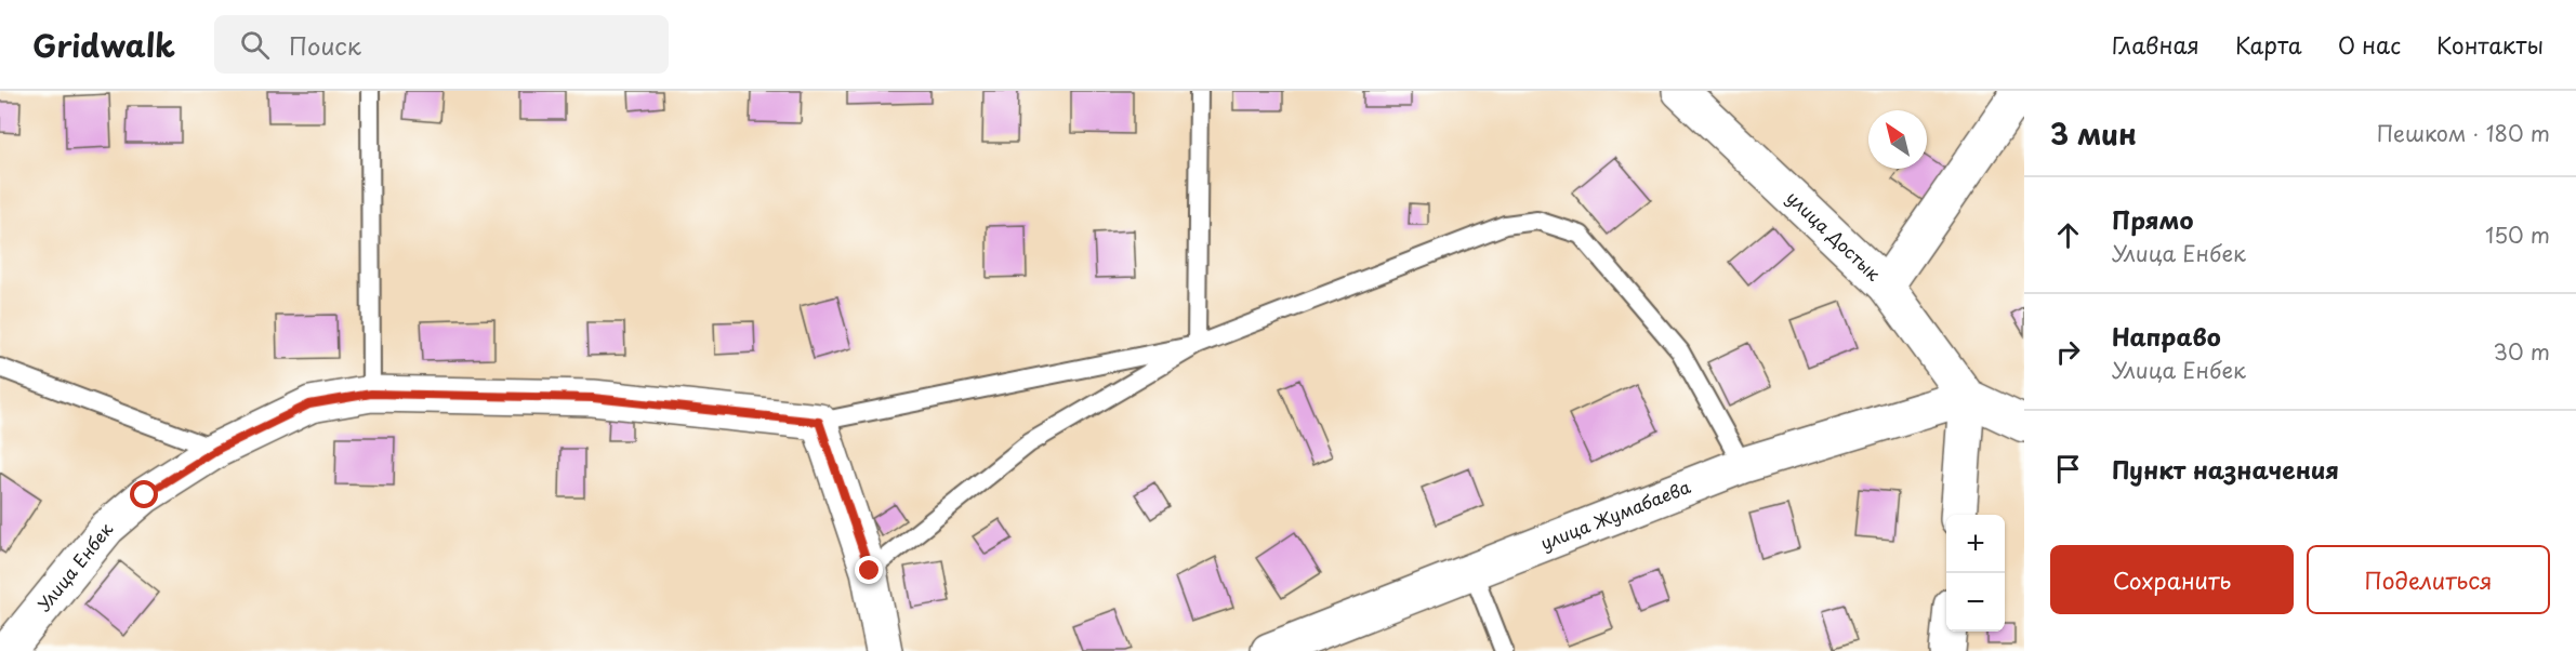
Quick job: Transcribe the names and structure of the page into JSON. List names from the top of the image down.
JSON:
{
  "streets": {
    "street": ["улица Достык", "улица Жумабаева", "Улица Енбек"]
  },
  "crossings": [
    ["улица Достык", "улица Жумабаева"]
  ],
  "north": "top left",
  "page": {
    "header": "Gridwalk",
    "search": "Поиск",
    "nav": [
      "Главная",
      "Карта",
      "О нас",
      "Контакты"
    ],
    "heading": ["3 мин", "Пешком · 180 m"],
    "list": [
      ["Прямо", "Улица Енбек", "150 m"],
      ["Направо", "Улица Енбек", "30 m"],
      "Пункт назначения"
    ],
    "map_buttons": ["+", "−"],
    "buttons": ["Сохранить", "Поделиться"]
  }
}
